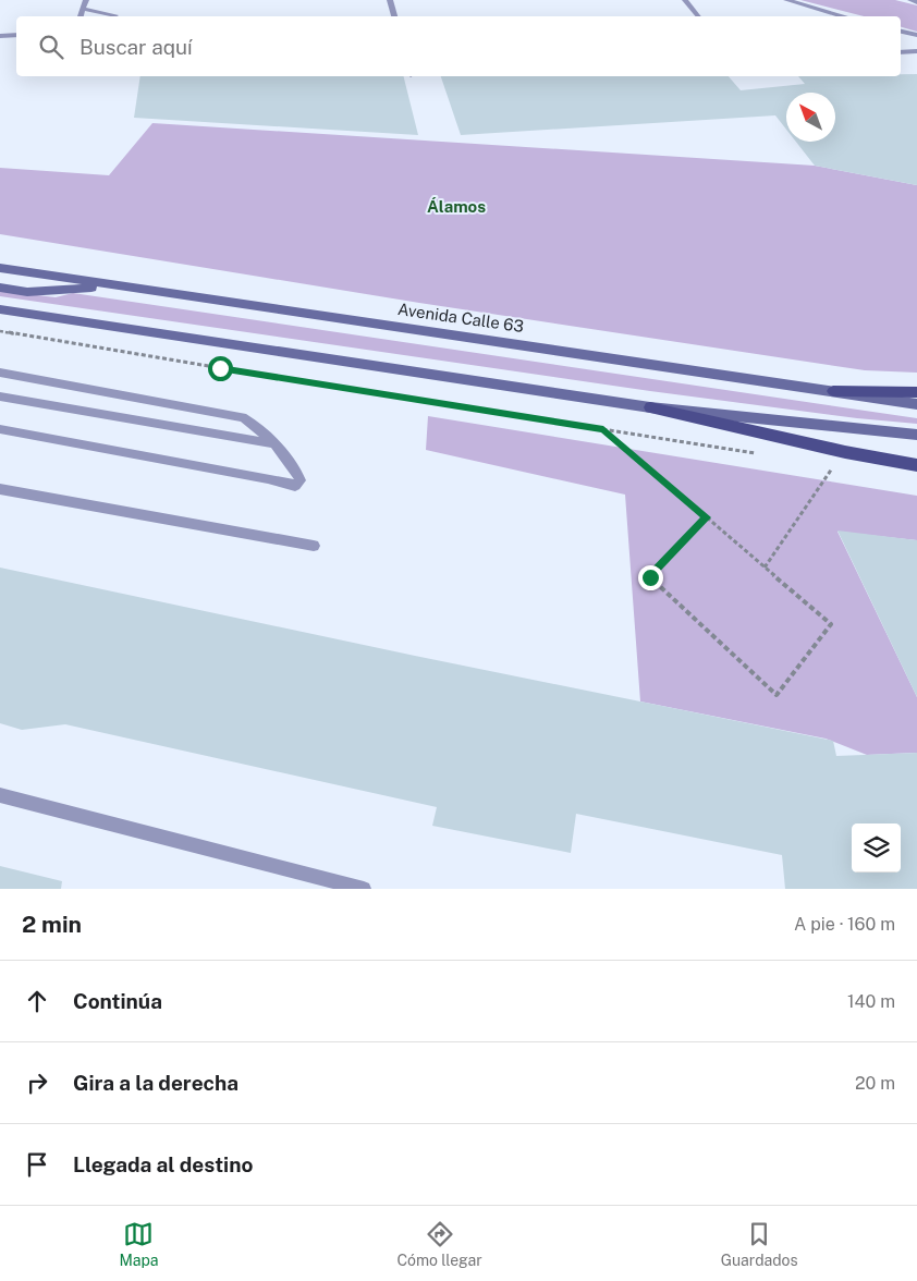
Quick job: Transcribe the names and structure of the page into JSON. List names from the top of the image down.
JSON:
{
  "streets": {
    "main road": ["Avenida Calle 63"]
  },
  "districts": ["Álamos"],
  "north": "top left",
  "page": {
    "search": "Buscar aquí",
    "heading": ["2 min", "A pie · 160 m"],
    "list": [
      ["Continúa", "140 m"],
      ["Gira a la derecha", "20 m"],
      "Llegada al destino"
    ],
    "nav": ["Mapa", "Cómo llegar", "Guardados"]
  }
}
